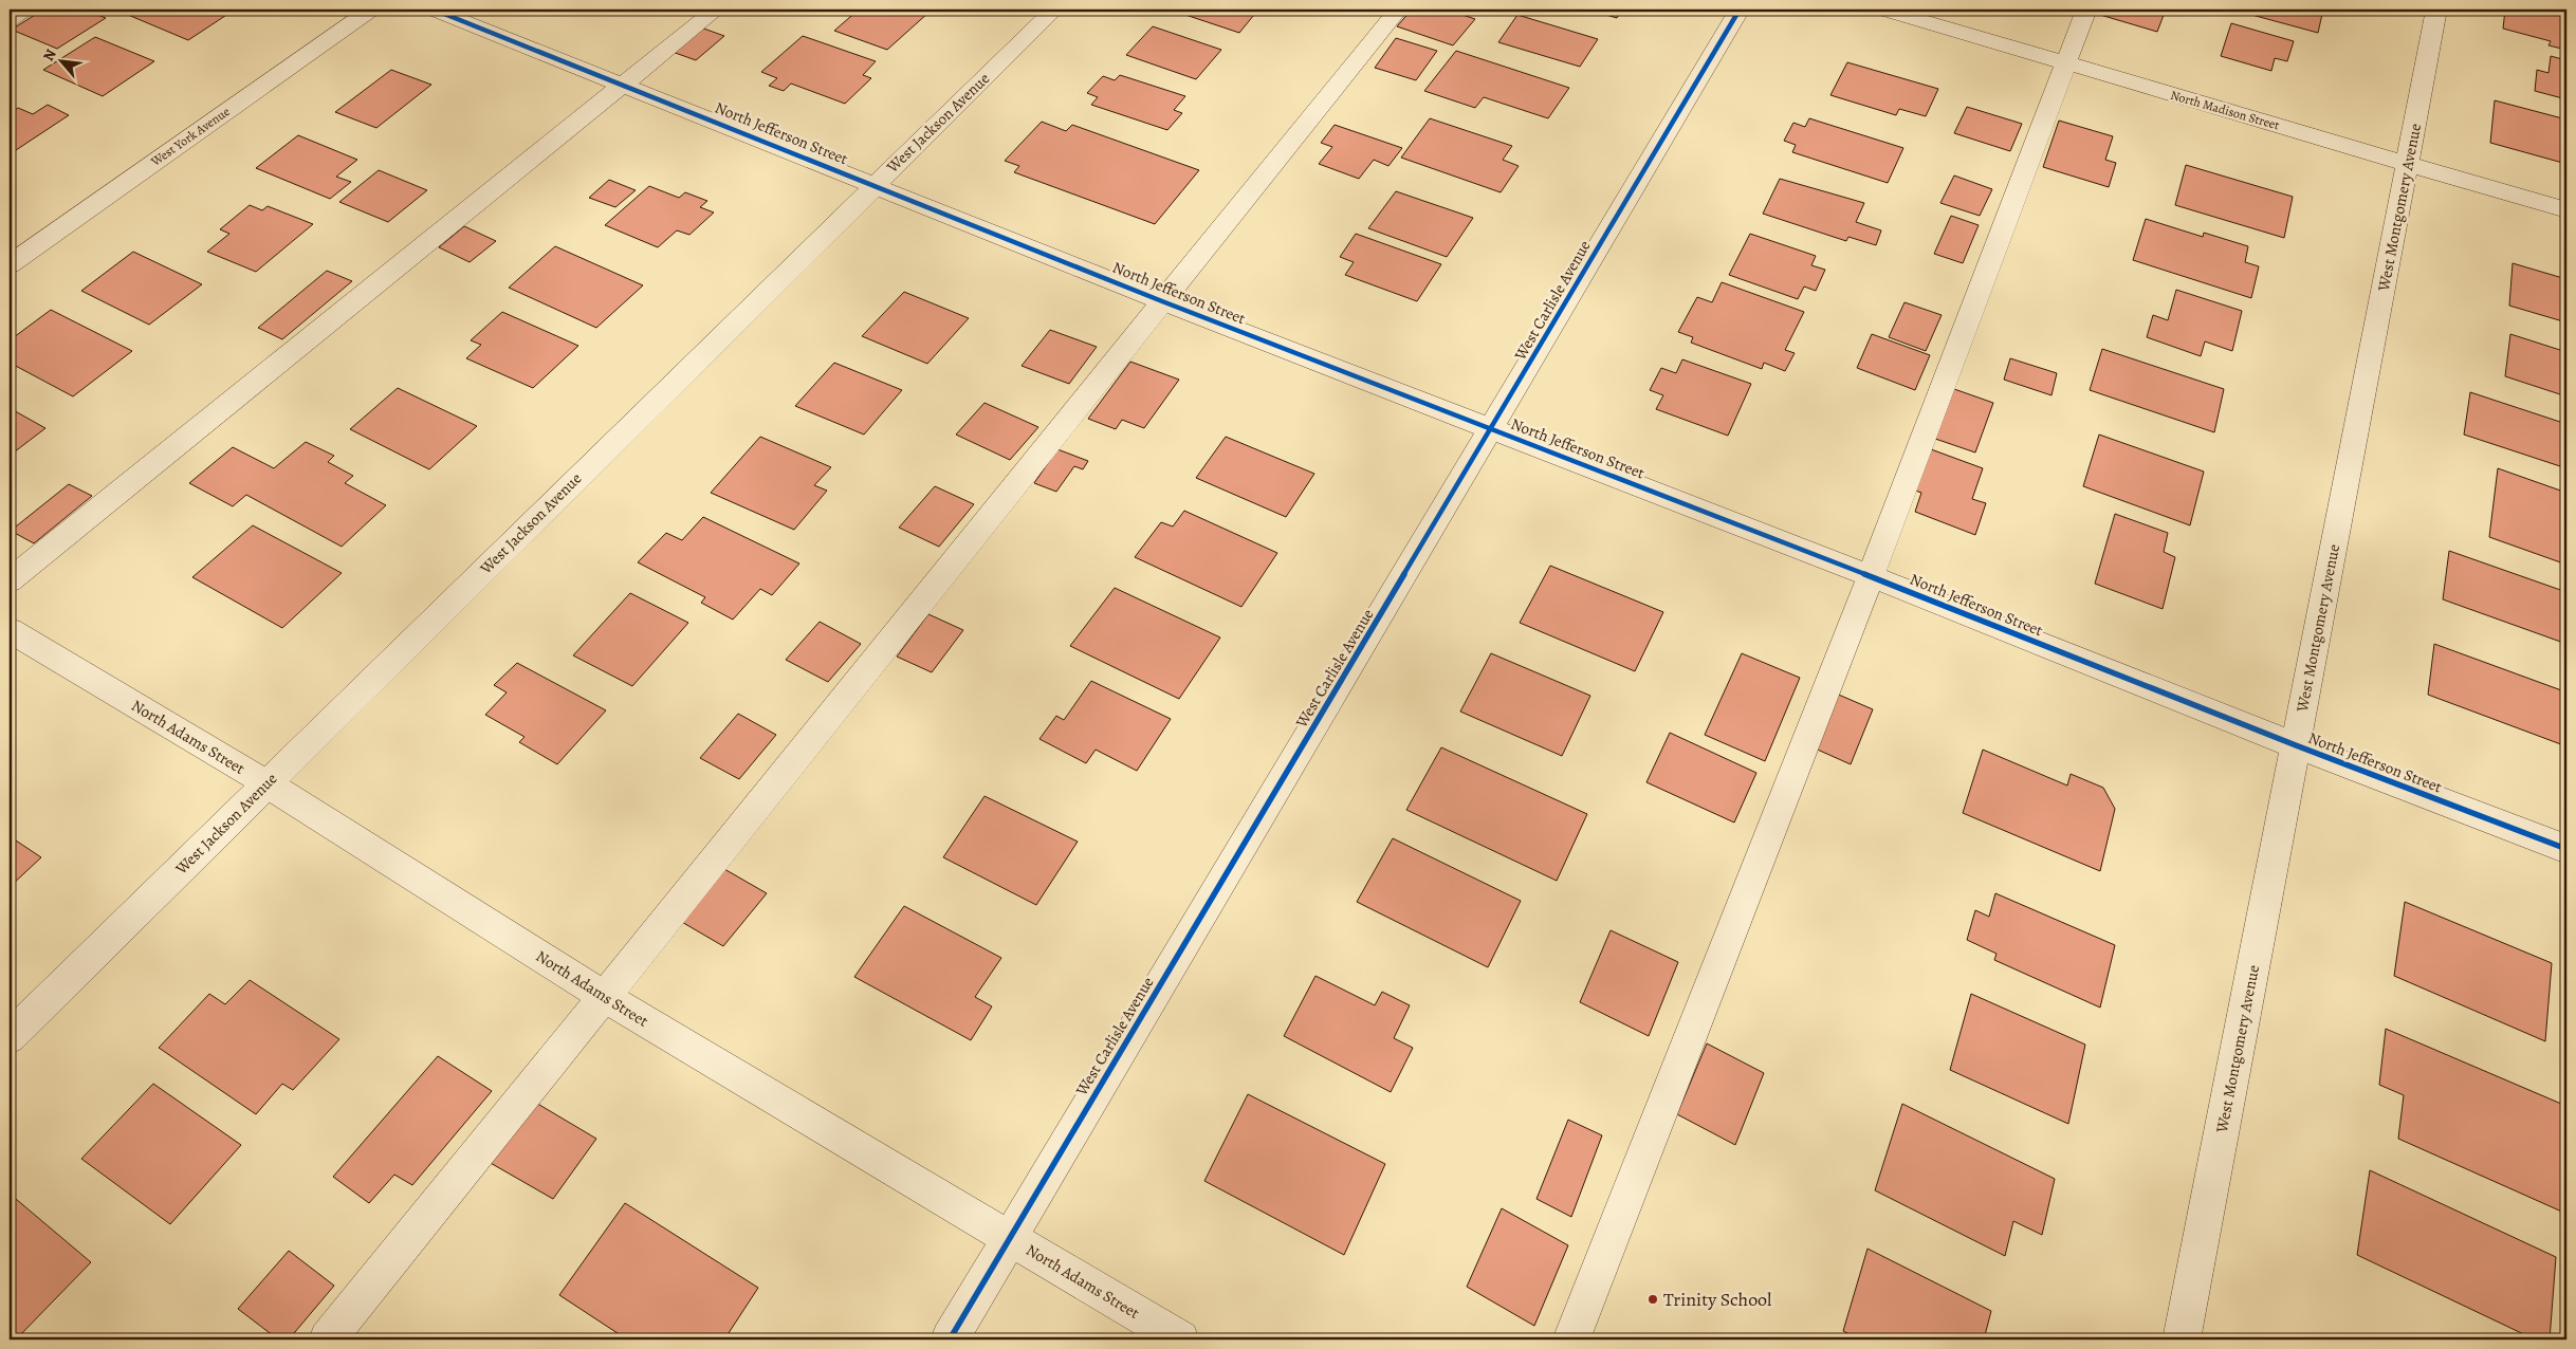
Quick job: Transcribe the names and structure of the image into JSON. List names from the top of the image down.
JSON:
{
  "streets": {
    "street": [
      "North Madison Street",
      "West Jackson Avenue",
      "North Jefferson Street",
      "West York Avenue",
      "West Montgomery Avenue",
      "West Carlisle Avenue",
      "North Adams Street"
    ]
  },
  "crossings": [
    ["North Madison Street", "West Montgomery Avenue"],
    ["West Jackson Avenue", "North Jefferson Street"],
    ["West Jackson Avenue", "North Adams Street"],
    ["North Jefferson Street", "West Montgomery Avenue"],
    ["North Jefferson Street", "West Carlisle Avenue"],
    ["West Carlisle Avenue", "North Adams Street"]
  ],
  "places": ["Trinity School"],
  "north": "top left"
}
